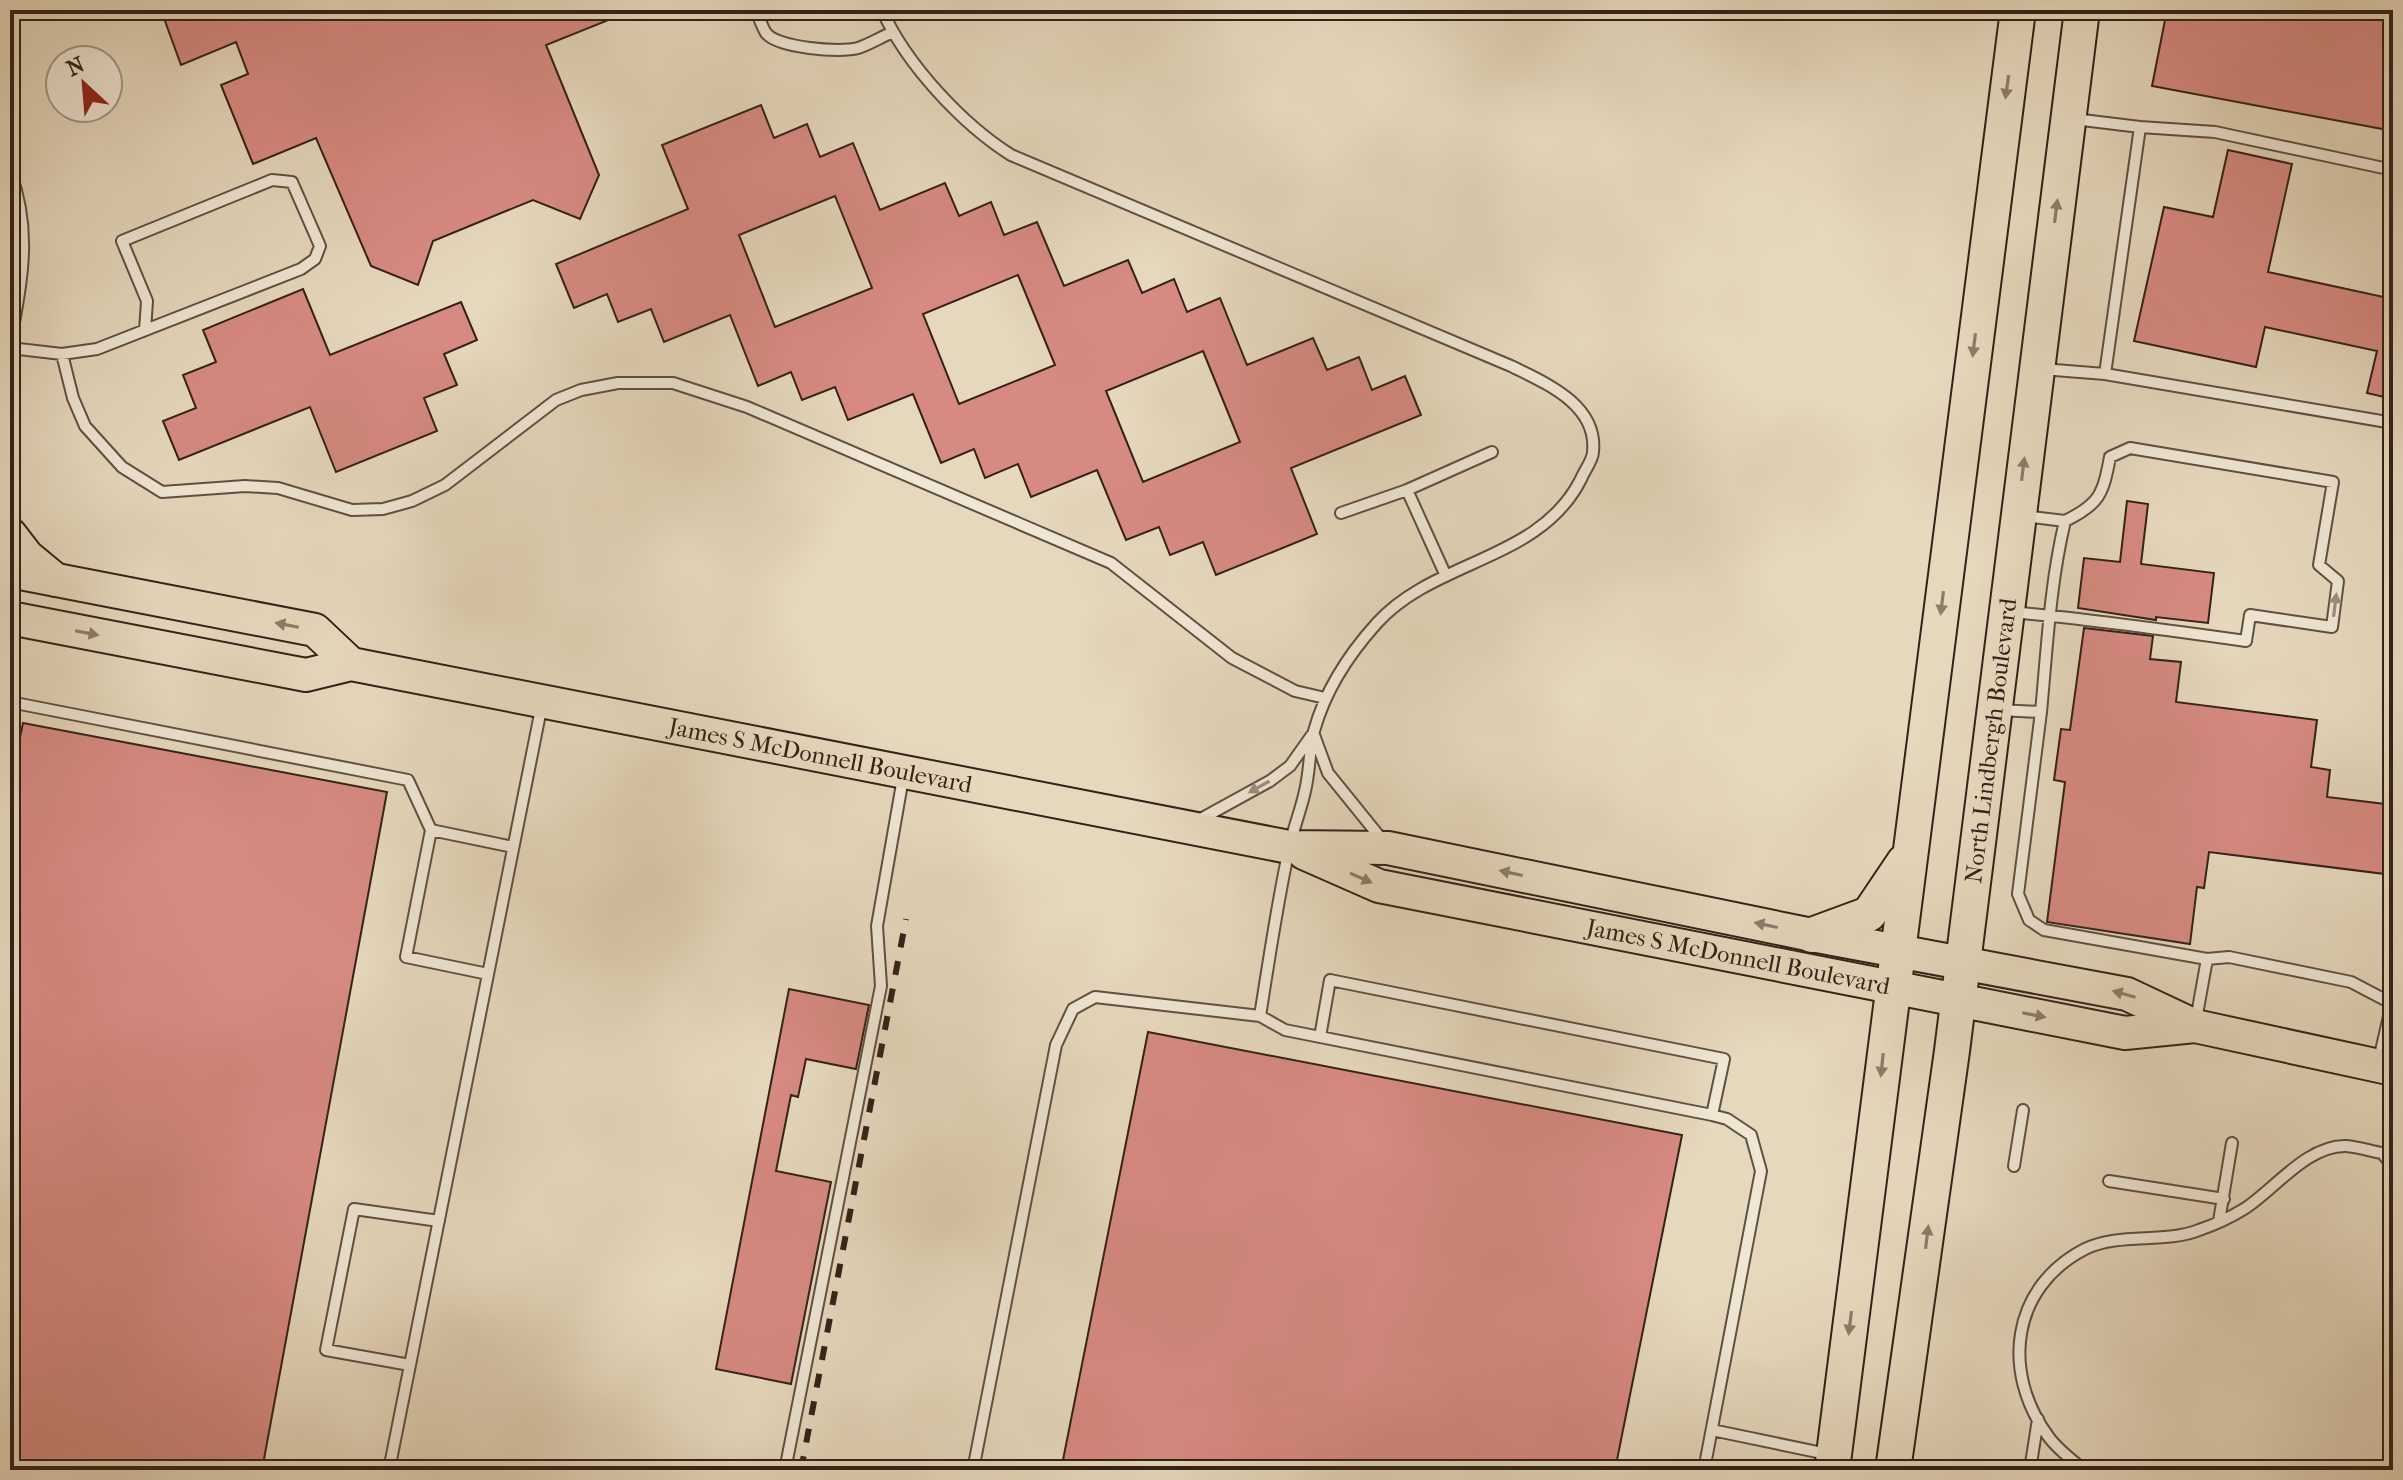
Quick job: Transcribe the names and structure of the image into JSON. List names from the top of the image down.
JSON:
{
  "streets": {
    "highway": ["North Lindbergh Boulevard"],
    "main road": ["James S McDonnell Boulevard"]
  },
  "crossings": [
    ["North Lindbergh Boulevard", "James S McDonnell Boulevard"]
  ],
  "north": "top left"
}
